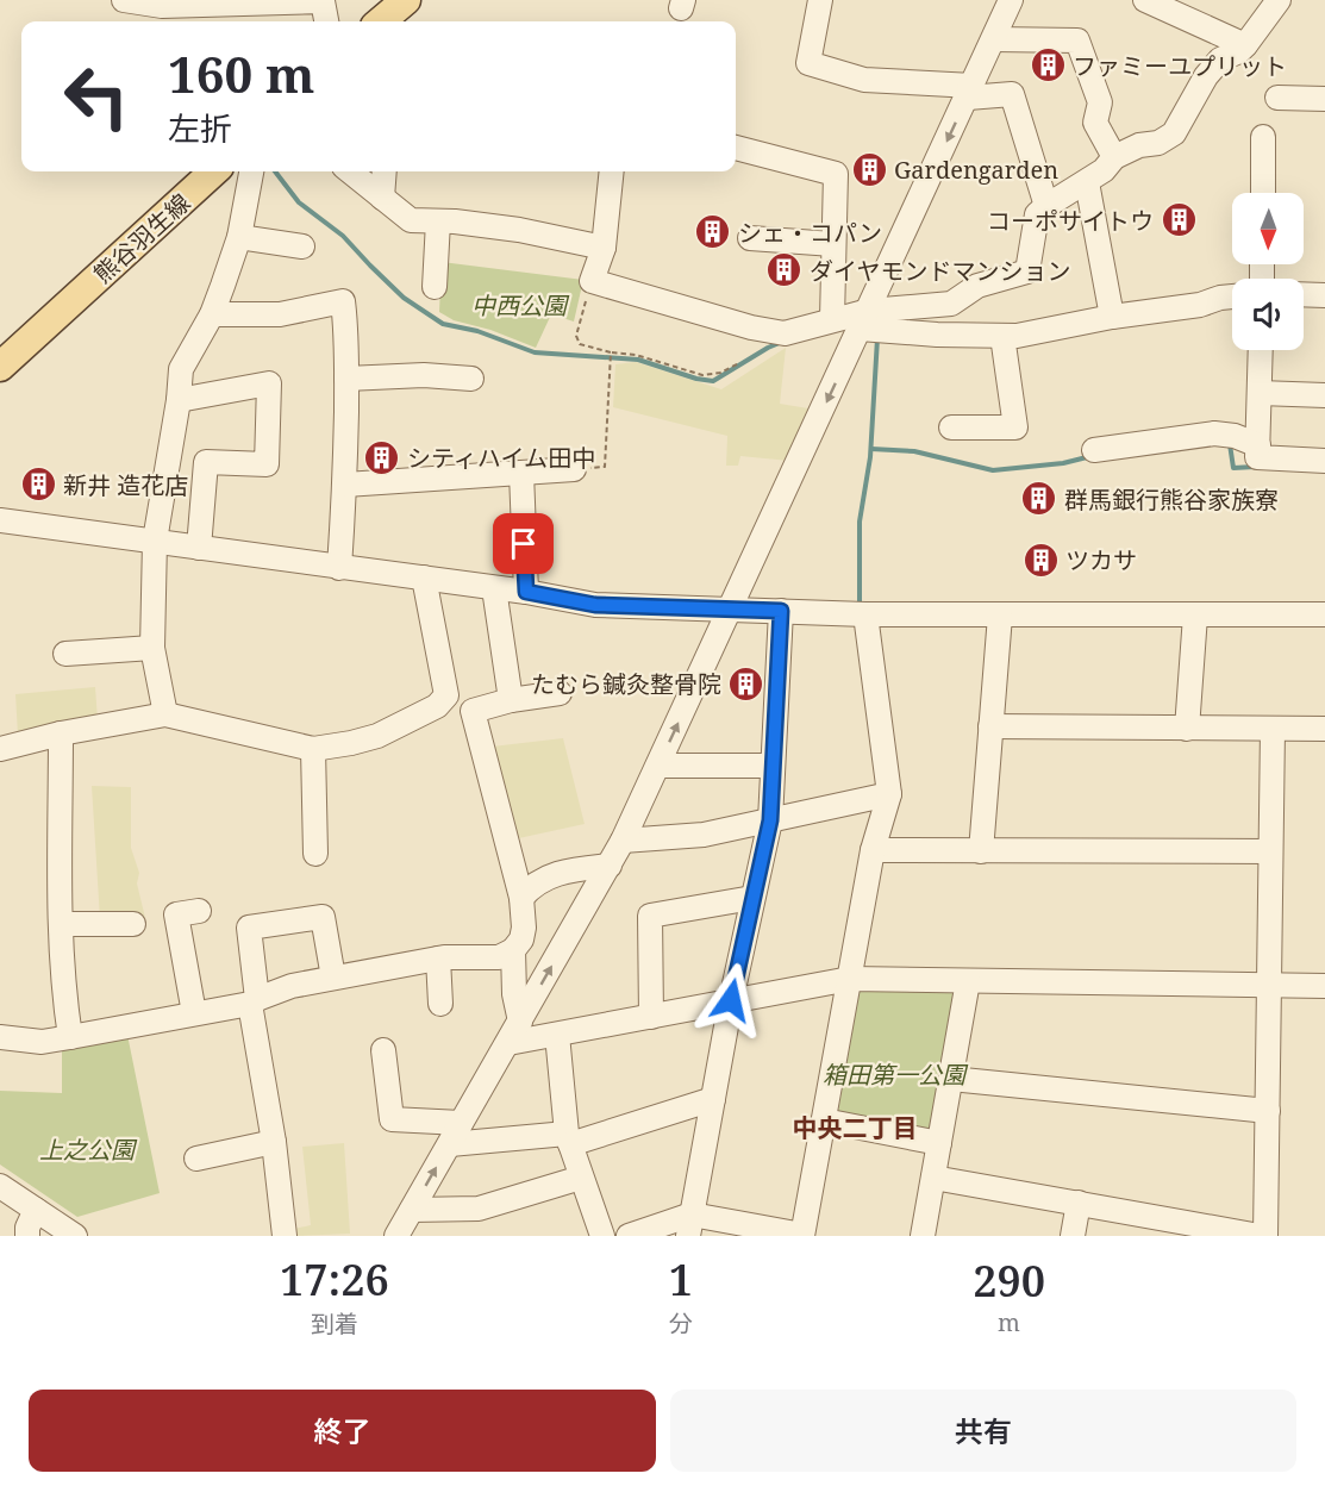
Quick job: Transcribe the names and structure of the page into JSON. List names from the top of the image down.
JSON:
{
  "streets": {
    "main road": ["熊谷羽生線"]
  },
  "districts": ["中央二丁目"],
  "parks": ["中西公園", "箱田第一公園", "上之公園"],
  "places": {
    "building": [
      "ファミーユプリット",
      "Gardengarden",
      "コーポサイトウ",
      "シェ・コパン",
      "ダイヤモンドマンション",
      "シティハイム田中",
      "新井 造花店",
      "群馬銀行熊谷家族寮",
      "ツカサ",
      "たむら鍼灸整骨院"
    ]
  },
  "north": "bottom",
  "page": {
    "turn": ["160 m", "左折"],
    "eta": [
      "17:26",
      "到着",
      "1",
      "分",
      "290",
      "m"
    ],
    "buttons": ["終了", "共有"]
  }
}
